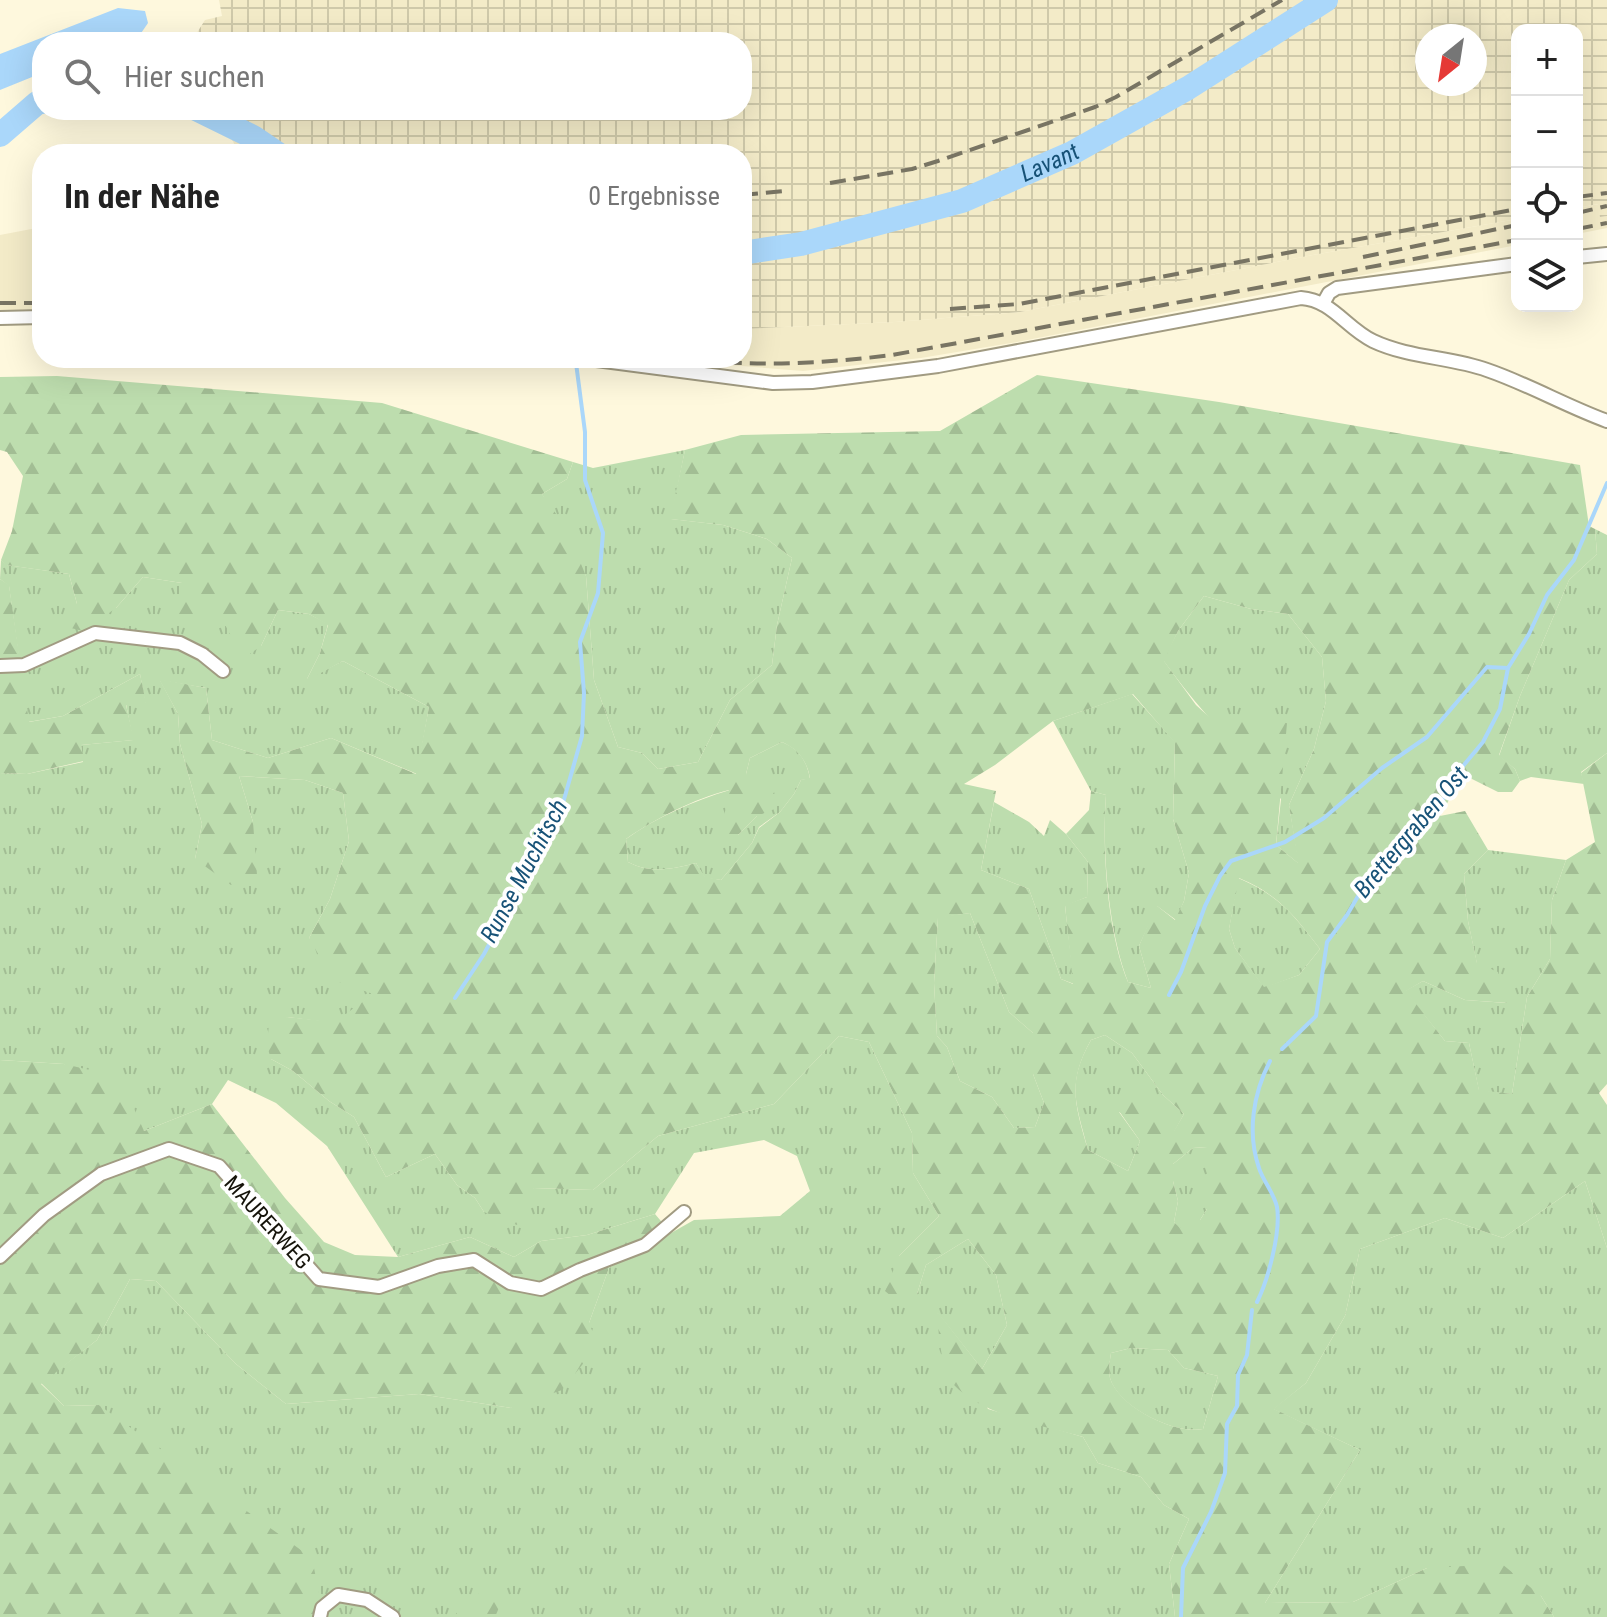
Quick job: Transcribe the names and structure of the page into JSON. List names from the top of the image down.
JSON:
{
  "streets": {
    "street": ["MAURERWEG"]
  },
  "water": ["Lavant", "Brettergraben Ost", "Runse Muchitsch"],
  "north": "bottom left",
  "page": {
    "map_buttons": ["+", "−"],
    "search": "Hier suchen",
    "heading": ["In der Nähe", "0 Ergebnisse"]
  }
}
